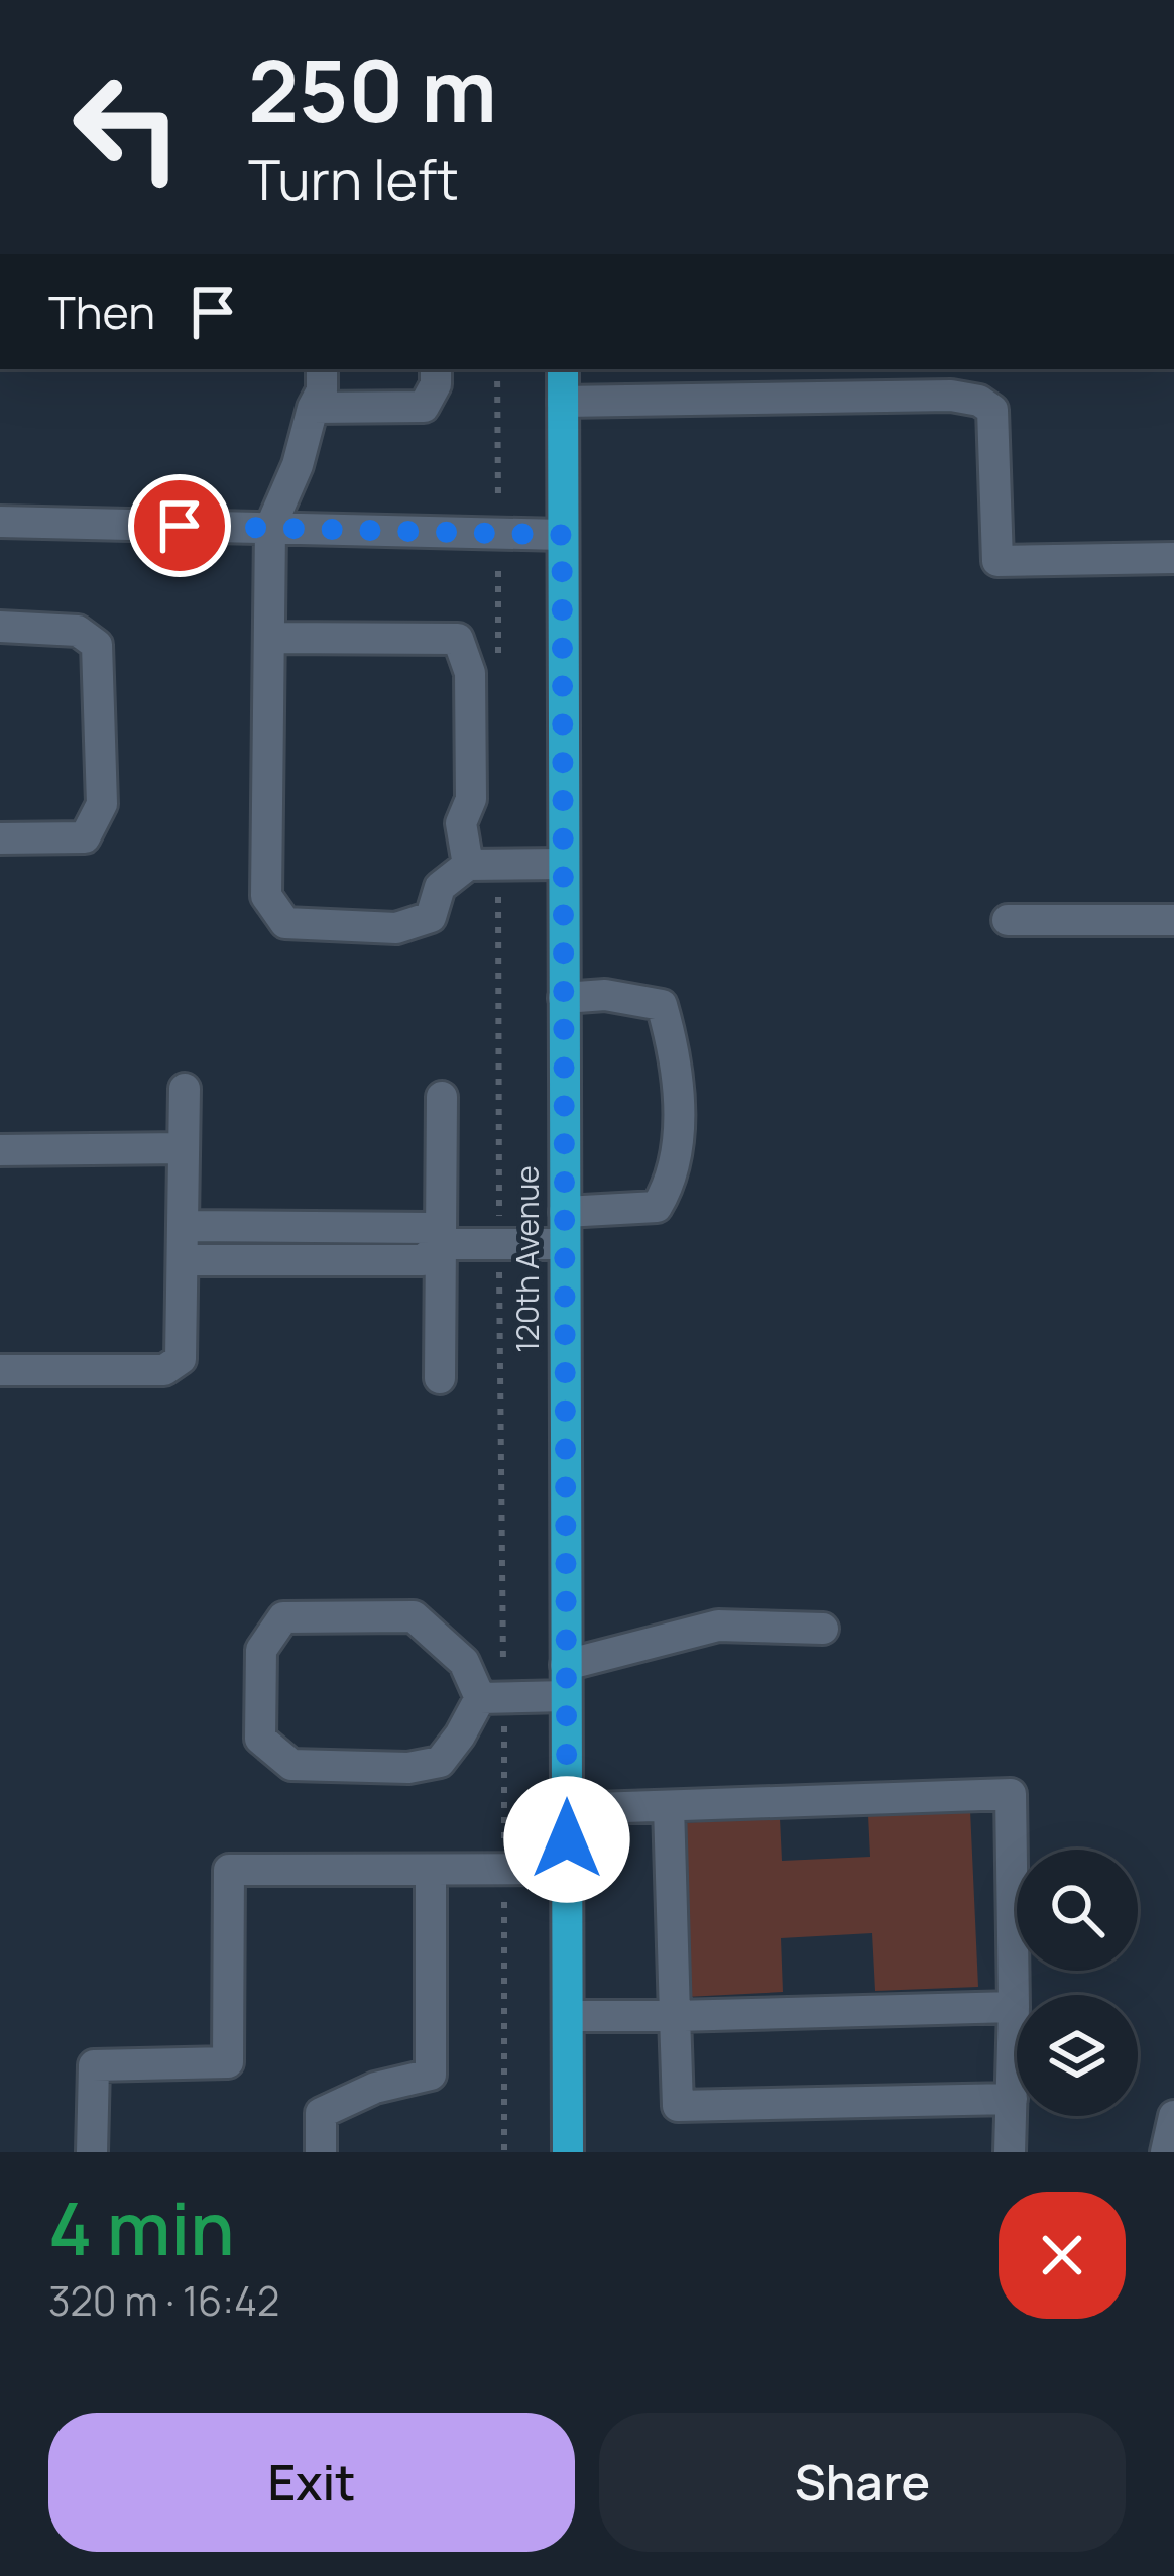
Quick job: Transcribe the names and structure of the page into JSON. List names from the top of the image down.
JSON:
{
  "streets": {
    "main road": ["120th Avenue"]
  },
  "page": {
    "turn": ["250 m", "Turn left"],
    "then": "Then",
    "heading": ["4 min", "320 m · 16:42"],
    "buttons": ["Exit", "Share"]
  }
}
